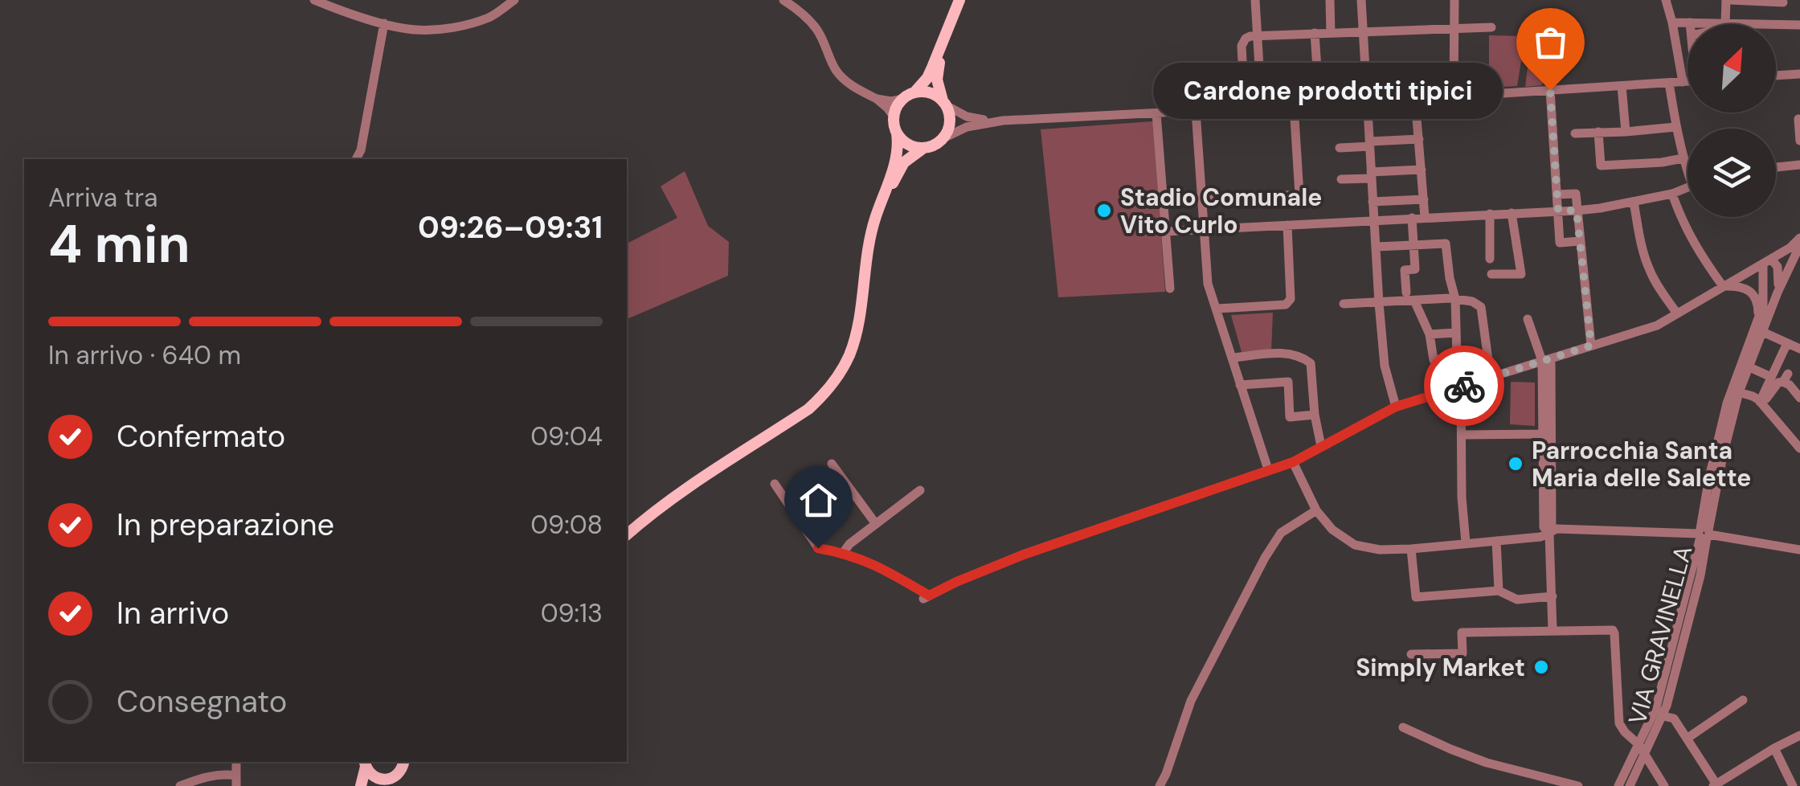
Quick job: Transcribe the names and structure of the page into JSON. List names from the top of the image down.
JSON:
{
  "streets": {
    "street": ["VIA GRAVINELLA"]
  },
  "places": [
    "Cardone prodotti tipici",
    "Stadio Comunale Vito Curlo",
    "Parrocchia Santa Maria delle Salette",
    "Simply Market"
  ],
  "north": "top right",
  "page": {
    "bubble": "Cardone prodotti tipici",
    "heading": ["4 min", "Arriva tra", "09:26–09:31"],
    "bar": "In arrivo · 640 m",
    "list": [
      ["Confermato", "09:04"],
      ["In preparazione", "09:08"],
      ["In arrivo", "09:13"],
      "Consegnato"
    ]
  }
}
